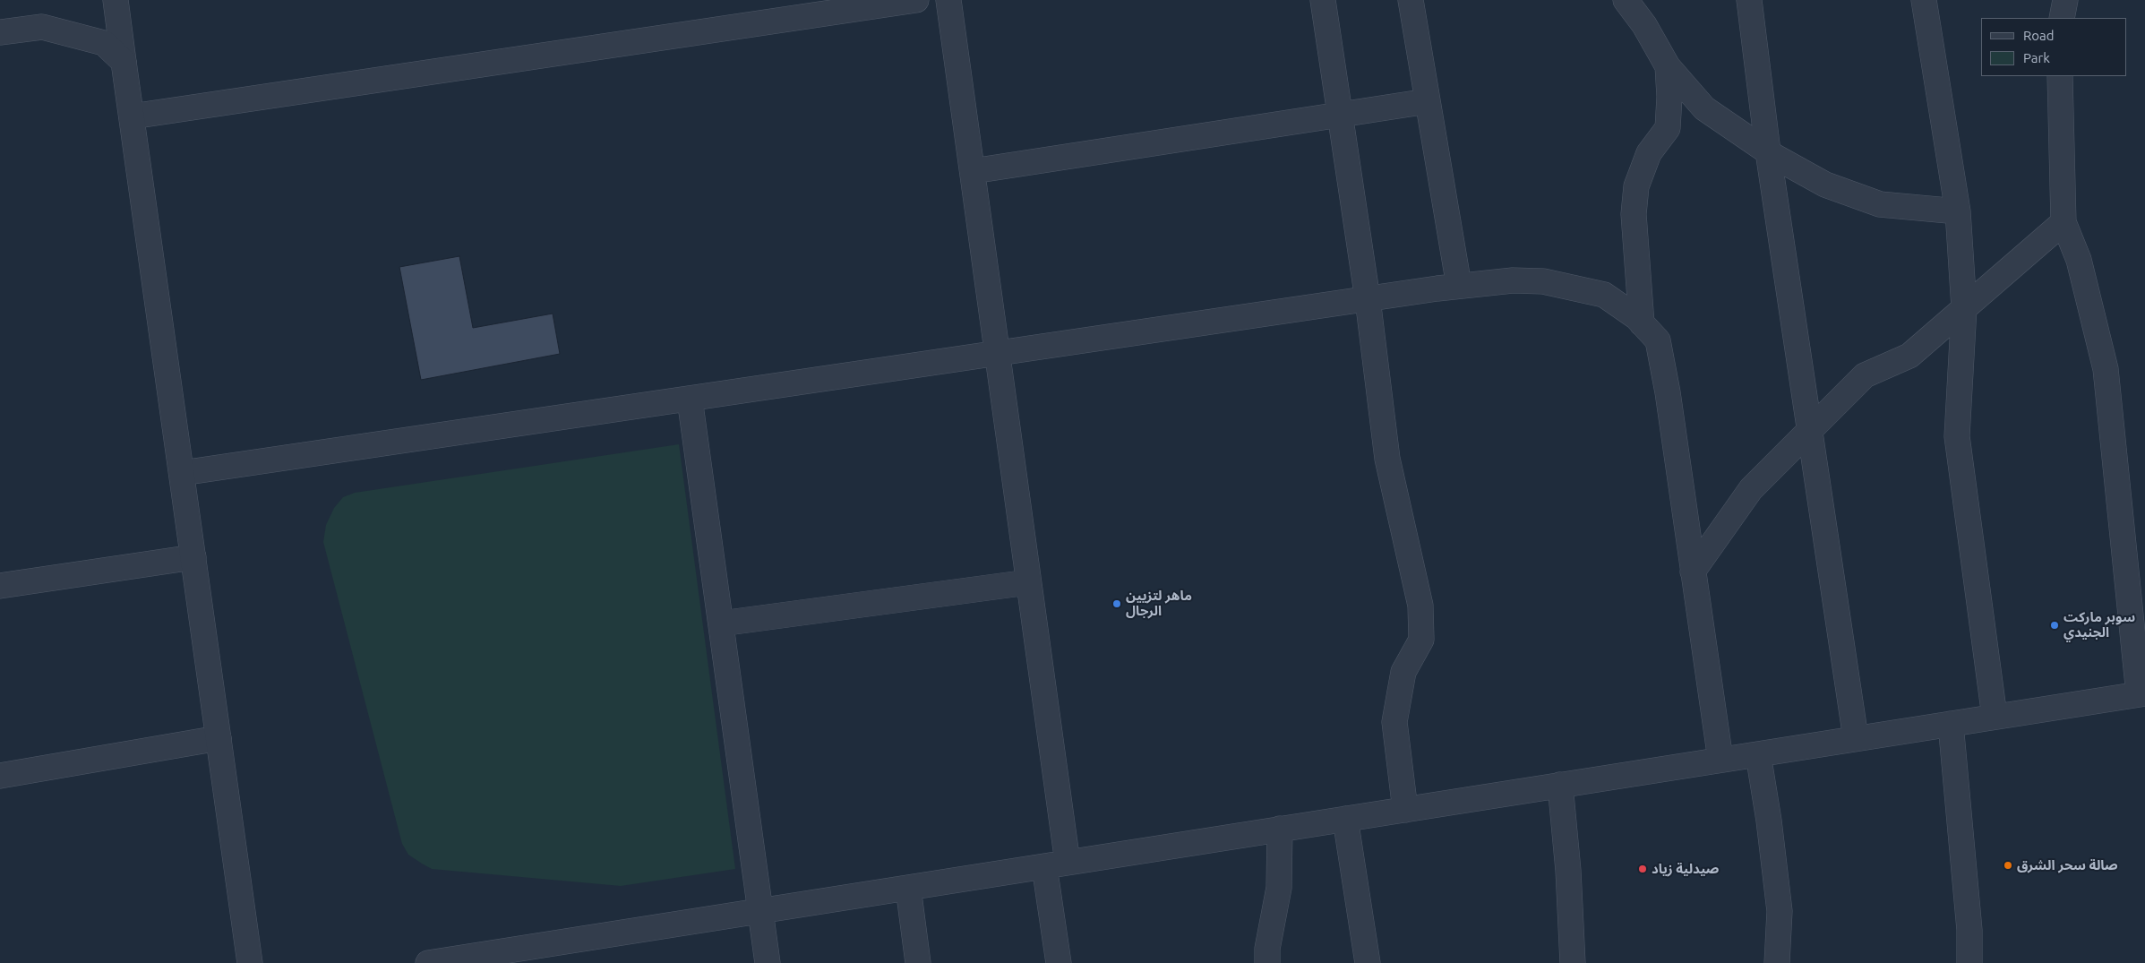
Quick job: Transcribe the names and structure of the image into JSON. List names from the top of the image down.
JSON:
{
  "places": [
    "ماهر لتزيين الرجال",
    "سوبر ماركت الجنيدي",
    "صالة سحر الشرق",
    "صيدلية زياد"
  ],
  "legend": ["Road", "Park"]
}
